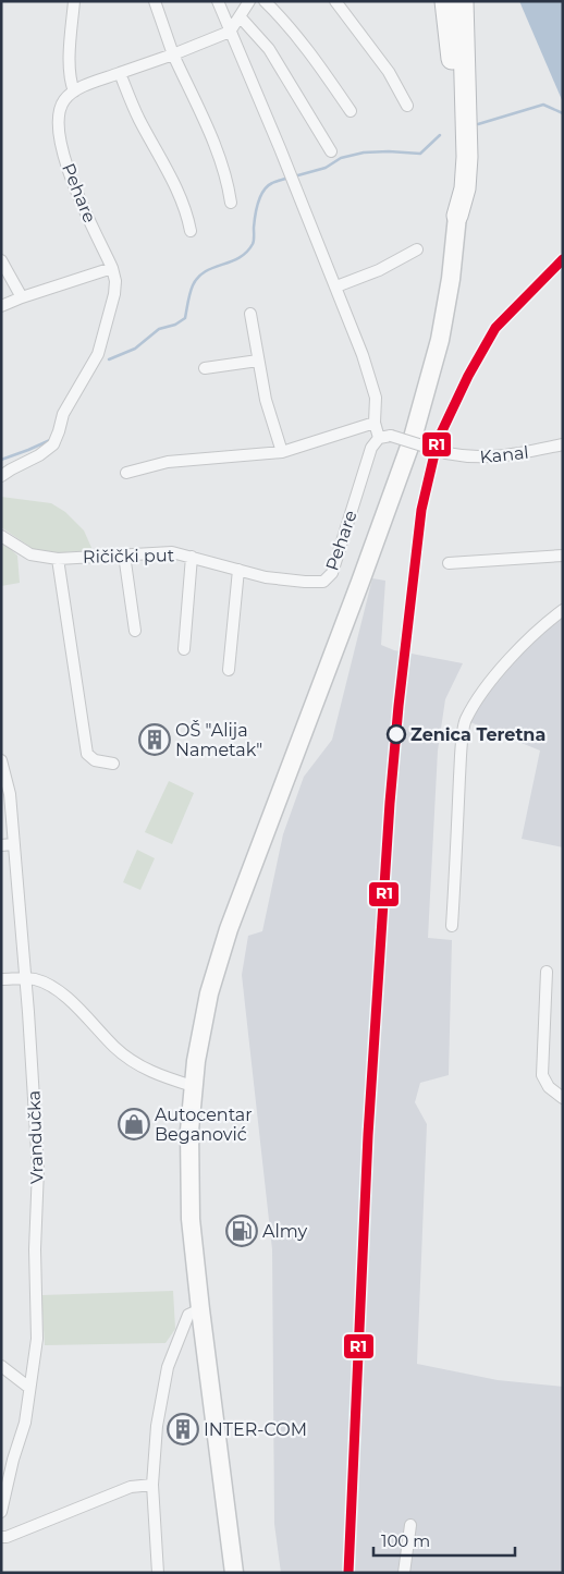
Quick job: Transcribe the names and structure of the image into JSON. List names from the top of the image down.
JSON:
{
  "streets": {
    "street": [
      "Pehare",
      "Kanal",
      "Ričički put",
      "Vrandučka"
    ]
  },
  "crossings": [
    ["Pehare", "Kanal"],
    ["Pehare", "Ričički put"]
  ],
  "places": {
    "other": ["Zenica Teretna"],
    "building": ["OŠ \"Alija Nametak\"", "INTER-COM"],
    "shop": ["Autocentar Beganović"],
    "fuel station": ["Almy"]
  },
  "lines": ["transit line R1"],
  "scale_bar": "100 m"
}
